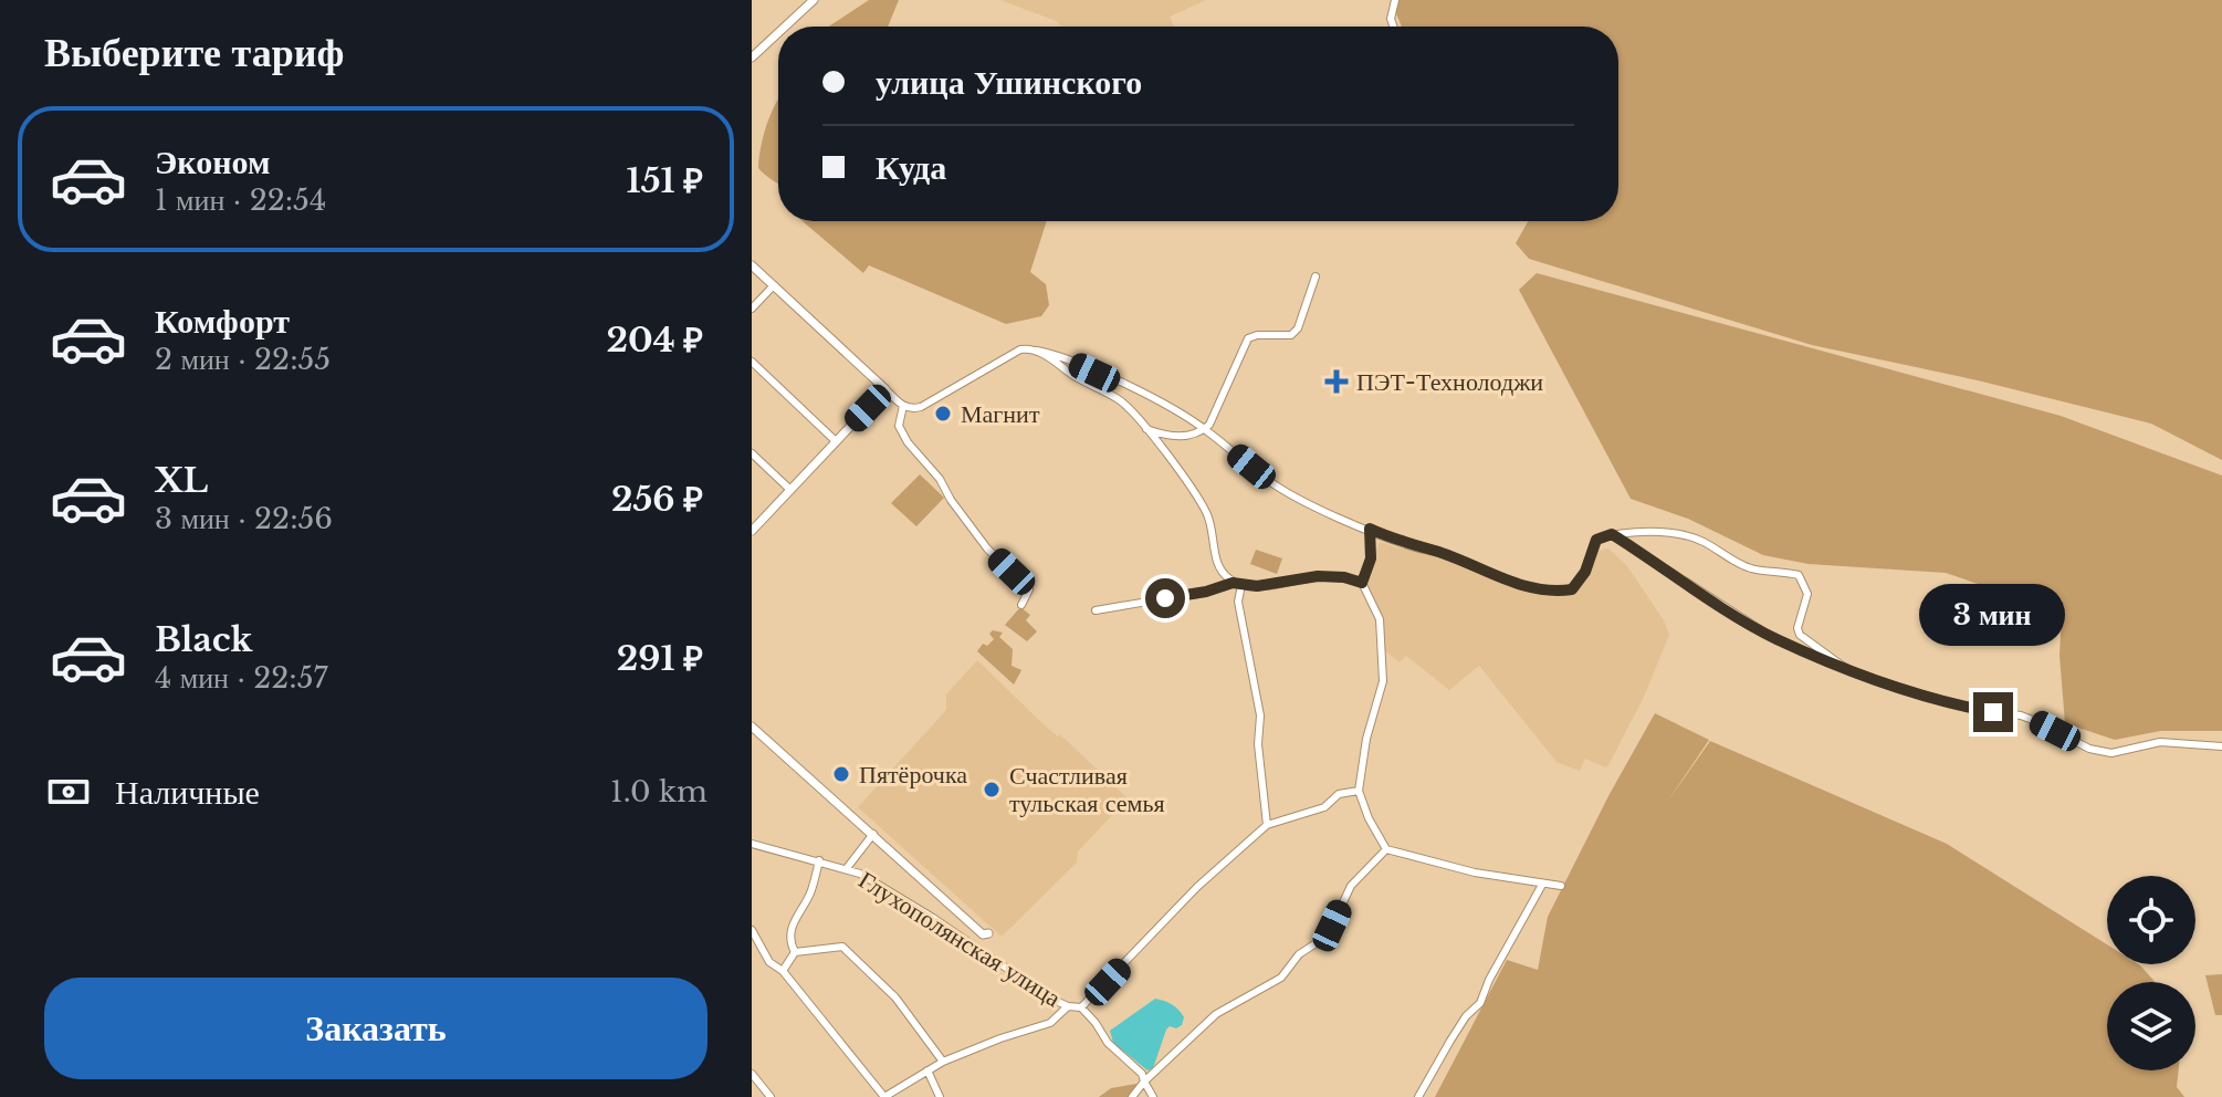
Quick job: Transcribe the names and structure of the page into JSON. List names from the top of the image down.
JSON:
{
  "streets": {
    "street": ["Глухополянская улица"]
  },
  "places": {
    "health": ["ПЭТ-Технолоджи"],
    "other": ["Магнит", "Пятёрочка", "Счастливая тульская семья"]
  },
  "page": {
    "heading": "Выберите тариф",
    "banner": ["улица Ушинского", "Куда"],
    "list": [
      {
        "name": "Эконом",
        "note": "1 мин · 22:54",
        "value": "151 ₽"
      },
      {
        "name": "Комфорт",
        "note": "2 мин · 22:55",
        "value": "204 ₽"
      },
      {
        "name": "XL",
        "note": "3 мин · 22:56",
        "value": "256 ₽"
      },
      {
        "name": "Black",
        "note": "4 мин · 22:57",
        "value": "291 ₽"
      }
    ],
    "bubble": "3 мин",
    "pay": ["Наличные", "1.0 km"],
    "buttons": "Заказать"
  }
}
